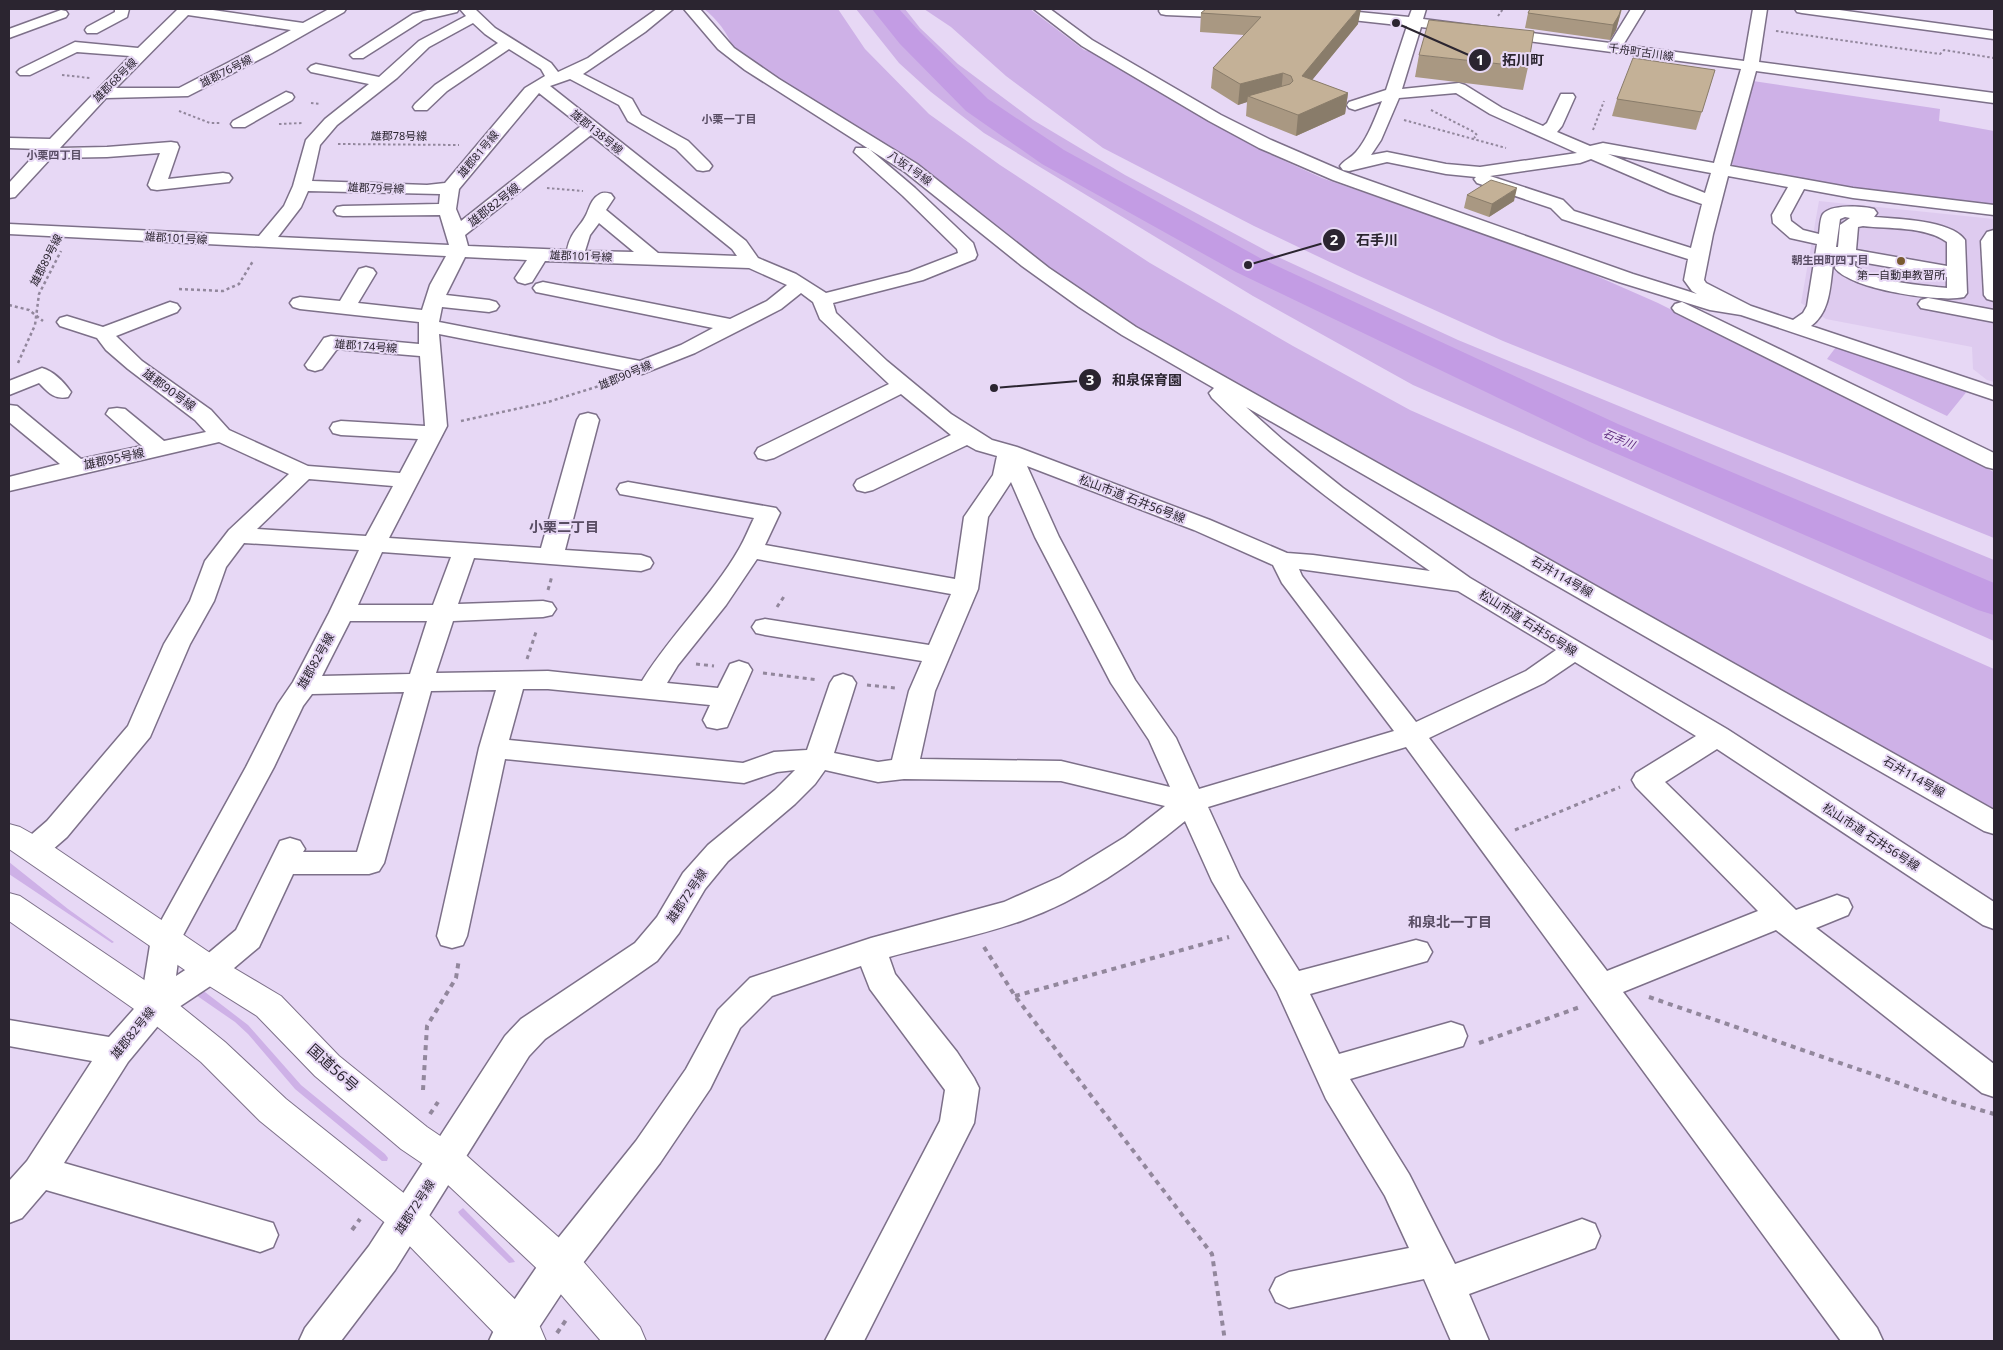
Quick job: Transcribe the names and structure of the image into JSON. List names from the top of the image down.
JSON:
{
  "streets": {
    "highway": ["国道56号"],
    "street": [
      "千舟町古川線",
      "雄郡76号線",
      "雄郡68号線",
      "雄郡138号線",
      "雄郡81号線",
      "八坂1号線",
      "雄郡79号線",
      "雄郡82号線",
      "雄郡101号線",
      "雄郡174号線",
      "雄郡90号線",
      "雄郡95号線",
      "松山市道 石井56号線",
      "石井114号線",
      "雄郡72号線"
    ],
    "path": ["雄郡78号線", "雄郡89号線"]
  },
  "crossings": [
    ["雄郡76号線", "雄郡68号線"],
    ["雄郡138号線", "雄郡81号線"],
    ["雄郡138号線", "雄郡82号線"],
    ["雄郡138号線", "雄郡101号線"],
    ["雄郡78号線", "雄郡81号線"],
    ["雄郡81号線", "雄郡79号線"],
    ["雄郡81号線", "雄郡82号線"],
    ["雄郡81号線", "雄郡101号線"],
    ["八坂1号線", "石井114号線"],
    ["雄郡82号線", "雄郡101号線"],
    ["雄郡82号線", "雄郡174号線"],
    ["雄郡82号線", "雄郡90号線"],
    ["雄郡82号線", "国道56号"],
    ["雄郡101号線", "雄郡89号線"],
    ["雄郡101号線", "雄郡90号線"],
    ["雄郡101号線", "松山市道 石井56号線"],
    ["雄郡90号線", "雄郡95号線"],
    ["雄郡72号線", "国道56号"]
  ],
  "districts": [
    "小栗一丁目",
    "小栗四丁目",
    "朝生田町四丁目",
    "小栗二丁目",
    "和泉北一丁目"
  ],
  "water": ["石手川"],
  "places": [
    "拓川町",
    "第一自動車教習所",
    "石手川",
    "和泉保育園"
  ]
}
